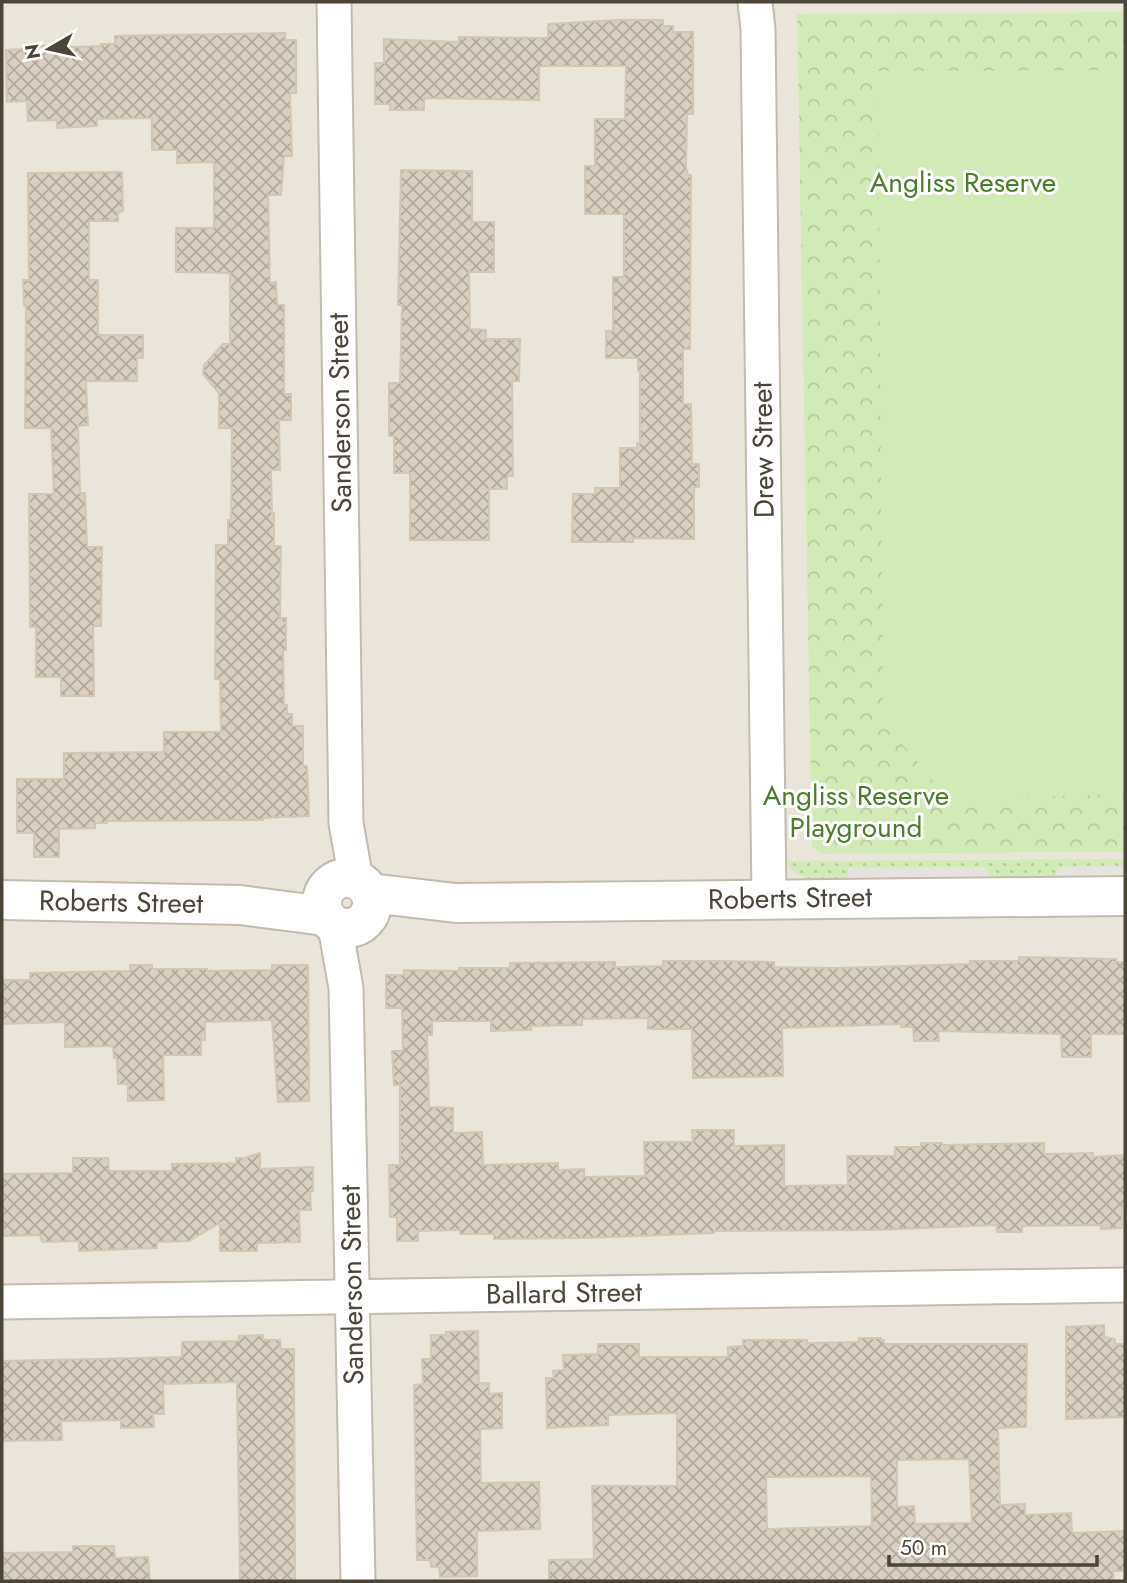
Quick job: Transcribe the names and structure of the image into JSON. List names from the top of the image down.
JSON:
{
  "streets": {
    "street": [
      "Sanderson Street",
      "Drew Street",
      "Roberts Street",
      "Ballard Street"
    ]
  },
  "crossings": [
    ["Sanderson Street", "Roberts Street"],
    ["Sanderson Street", "Ballard Street"],
    ["Drew Street", "Roberts Street"]
  ],
  "parks": ["Angliss Reserve", "Angliss Reserve Playground"],
  "scale_bar": "50 m",
  "north": "left"
}
